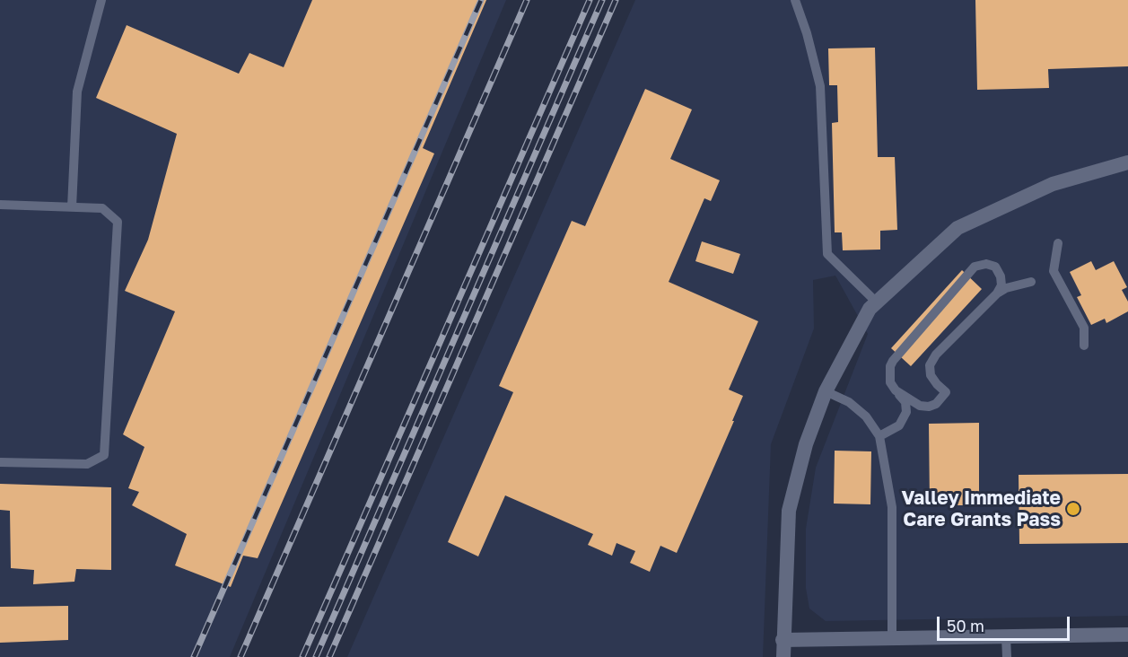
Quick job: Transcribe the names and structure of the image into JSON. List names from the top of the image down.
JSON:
{
  "places": ["Valley Immediate Care Grants Pass"],
  "scale_bar": "50 m"
}
